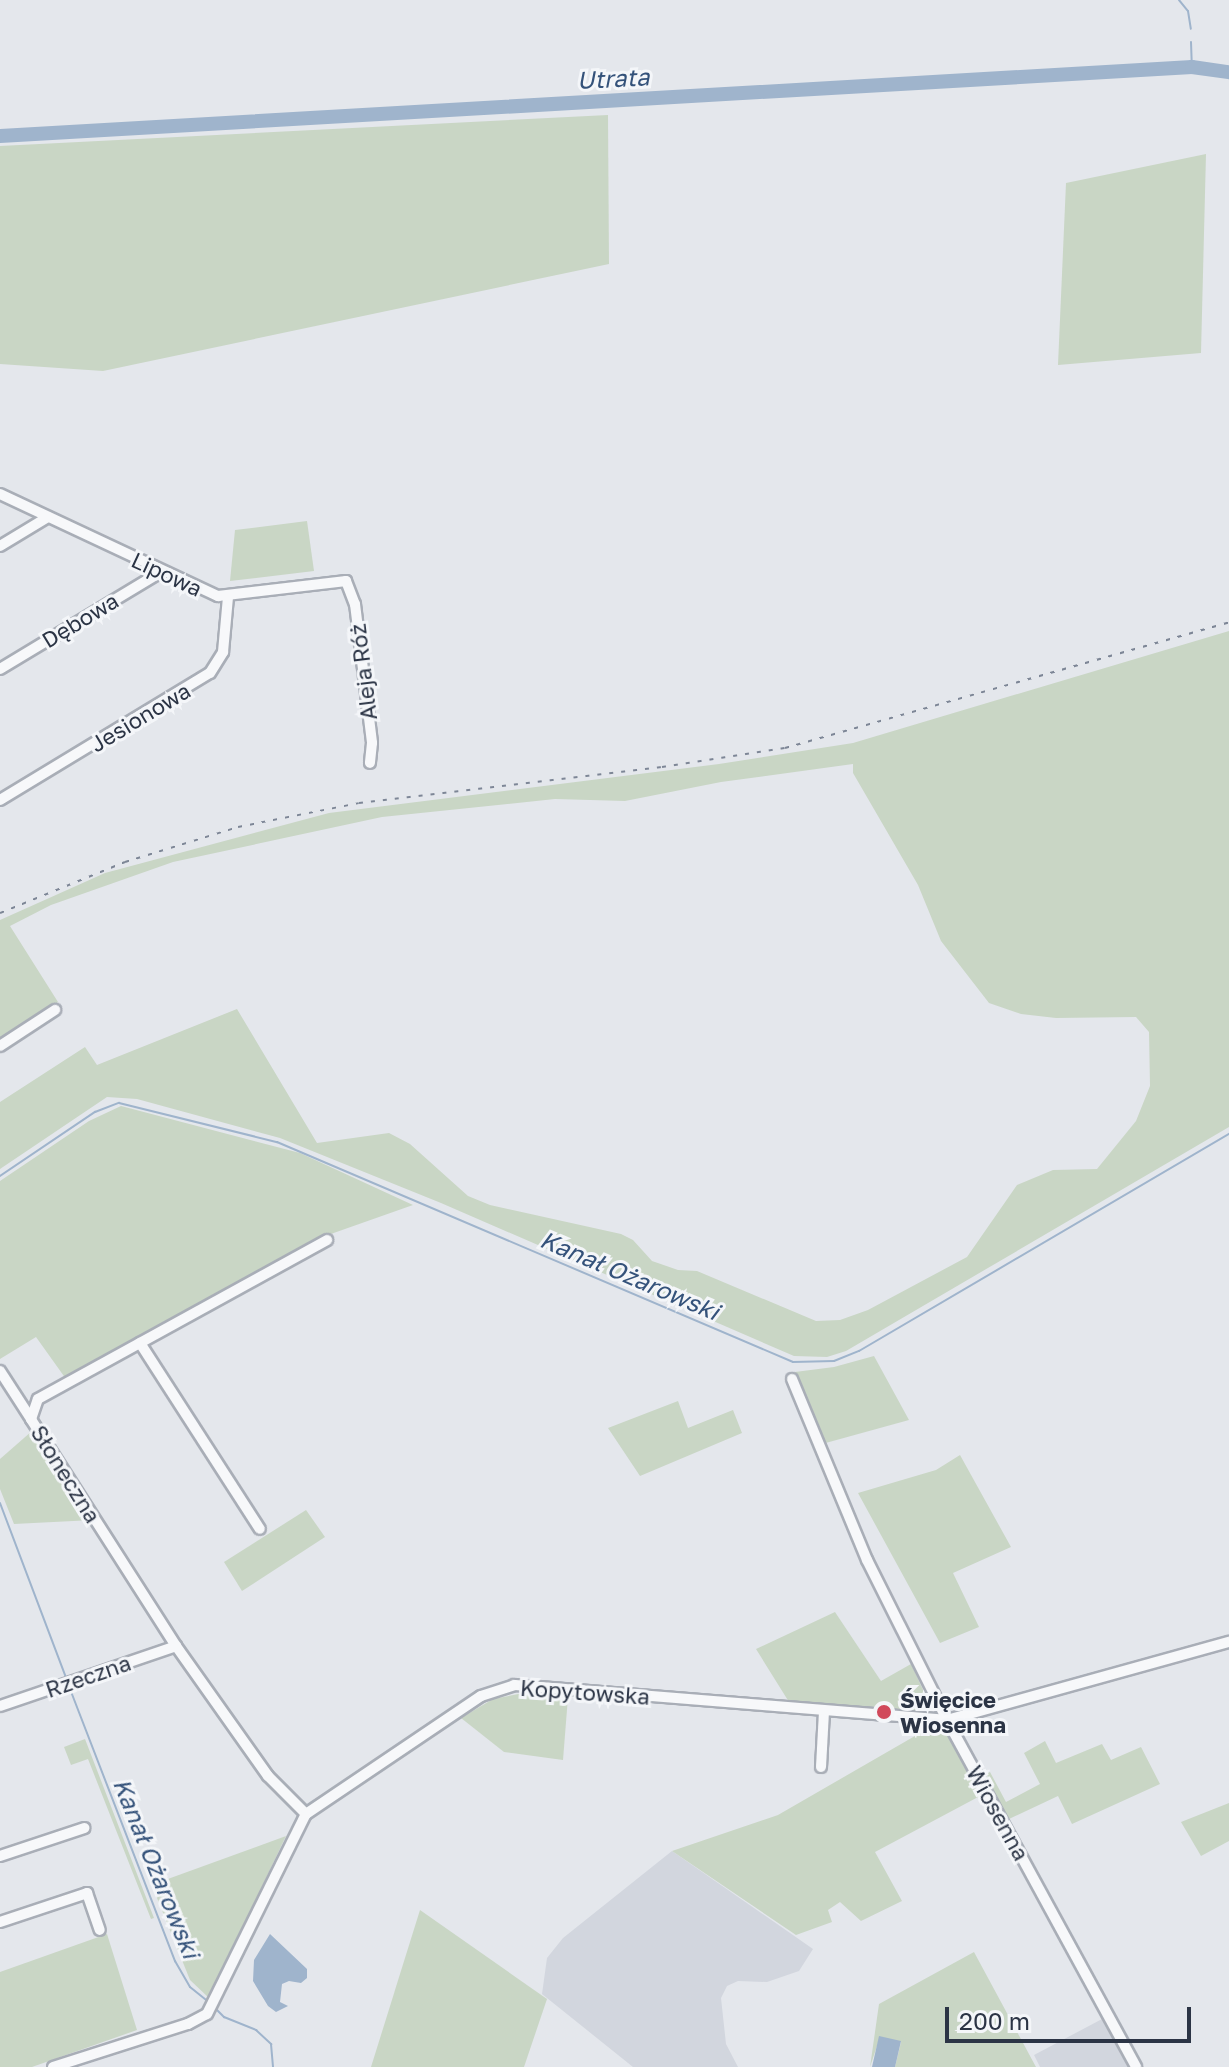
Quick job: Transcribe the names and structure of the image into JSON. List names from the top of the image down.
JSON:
{
  "streets": {
    "street": [
      "Lipowa",
      "Dębowa",
      "Aleja Róż",
      "Jesionowa",
      "Słoneczna",
      "Rzeczna",
      "Kopytowska",
      "Wiosenna"
    ]
  },
  "crossings": [
    ["Lipowa", "Dębowa"],
    ["Lipowa", "Aleja Róż"],
    ["Lipowa", "Jesionowa"],
    ["Słoneczna", "Rzeczna"],
    ["Słoneczna", "Kopytowska"],
    ["Kopytowska", "Wiosenna"]
  ],
  "water": ["Utrata", "Kanał Ożarowski"],
  "places": ["Święcice Wiosenna"],
  "scale_bar": "200 m"
}
